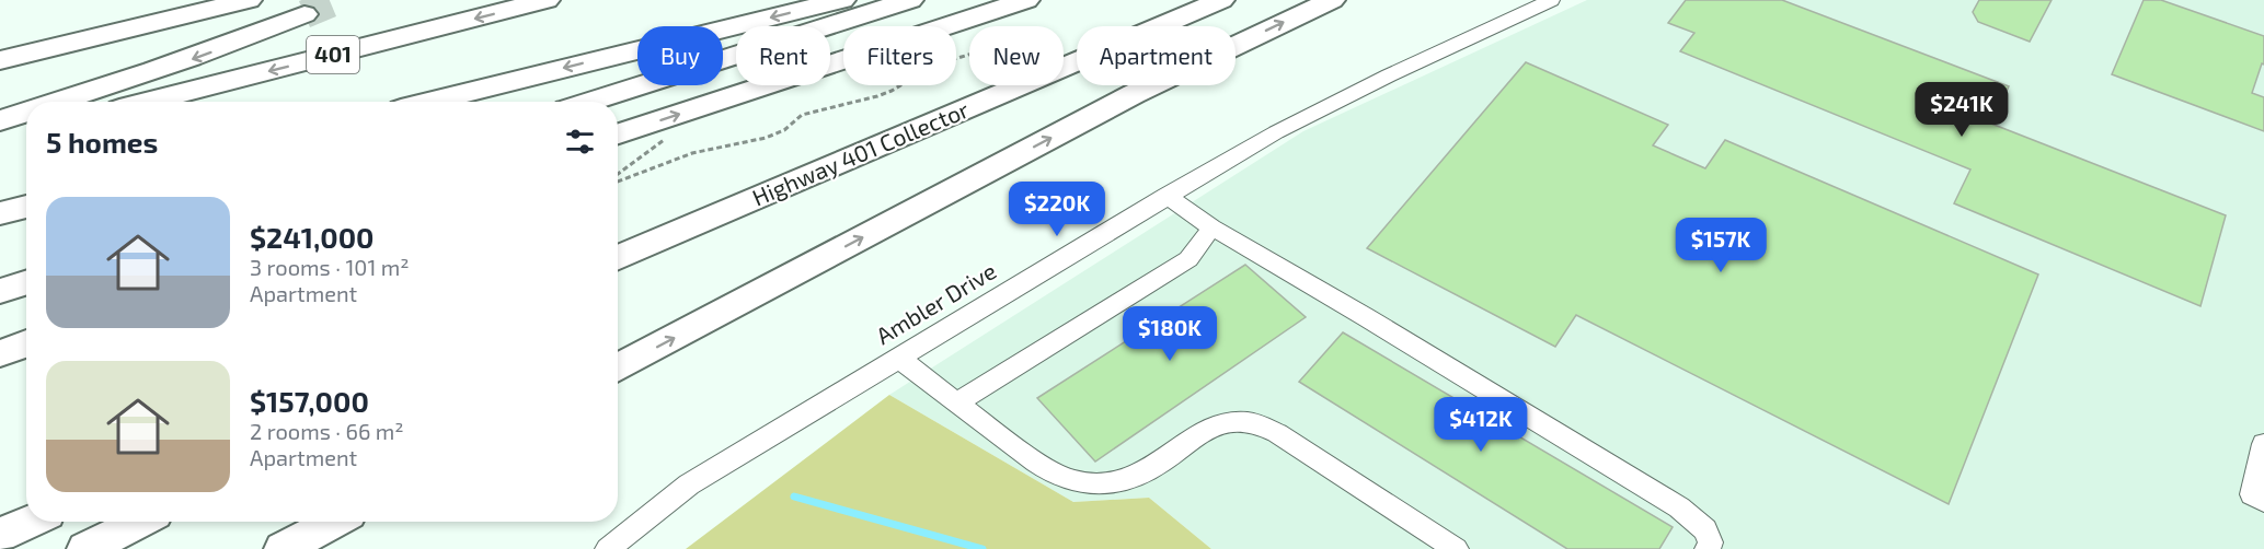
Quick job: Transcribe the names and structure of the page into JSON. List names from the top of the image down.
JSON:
{
  "streets": {
    "highway": ["401", "Highway 401 Collector"],
    "street": ["Ambler Drive"]
  },
  "page": {
    "chip": [
      "Buy",
      "Rent",
      "Filters",
      "New",
      "Apartment"
    ],
    "price": [
      "$241K",
      "$220K",
      "$157K",
      "$180K",
      "$412K"
    ],
    "heading": "5 homes",
    "list": [
      {
        "name": "$241,000",
        "note": "3 rooms · 101 m² · Apartment"
      },
      {
        "name": "$157,000",
        "note": "2 rooms · 66 m² · Apartment"
      }
    ]
  }
}
